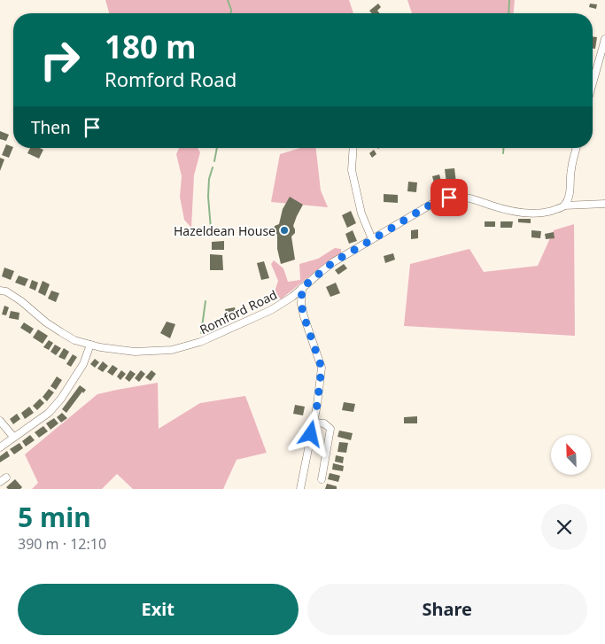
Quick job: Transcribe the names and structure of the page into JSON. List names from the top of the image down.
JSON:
{
  "streets": {
    "street": ["Romford Road"]
  },
  "places": ["Hazeldean House"],
  "north": "top left",
  "page": {
    "turn": ["180 m", "Romford Road"],
    "then": "Then",
    "heading": ["5 min", "390 m · 12:10"],
    "buttons": ["Exit", "Share"]
  }
}
